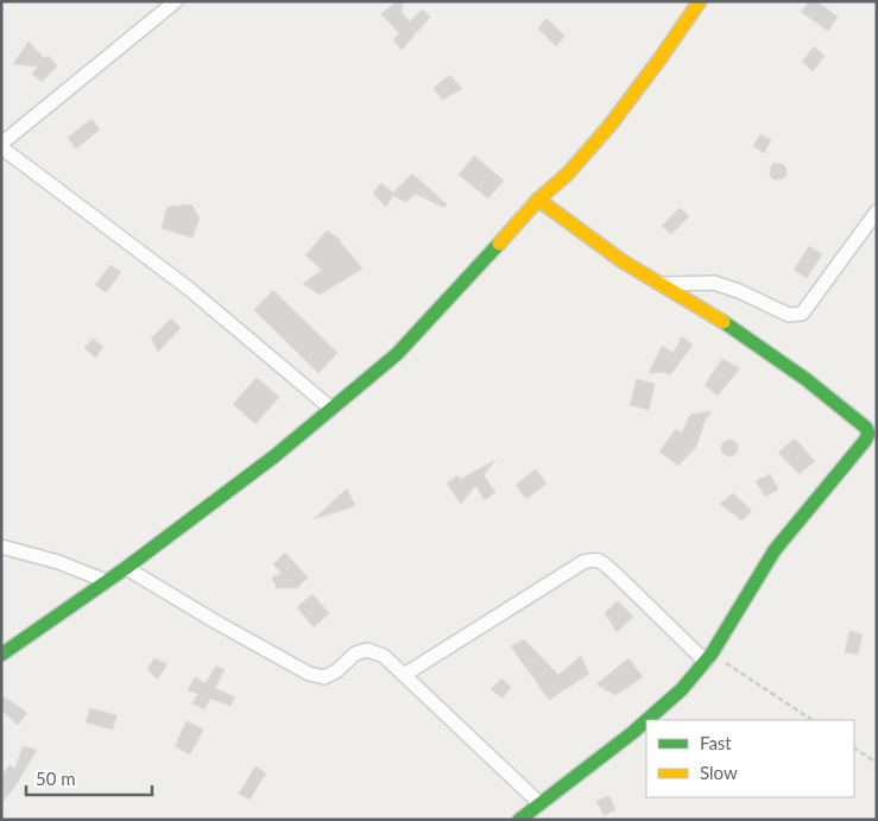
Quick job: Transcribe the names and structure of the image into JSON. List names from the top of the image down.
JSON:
{
  "legend": ["Fast", "Slow"],
  "scale_bar": "50 m"
}
